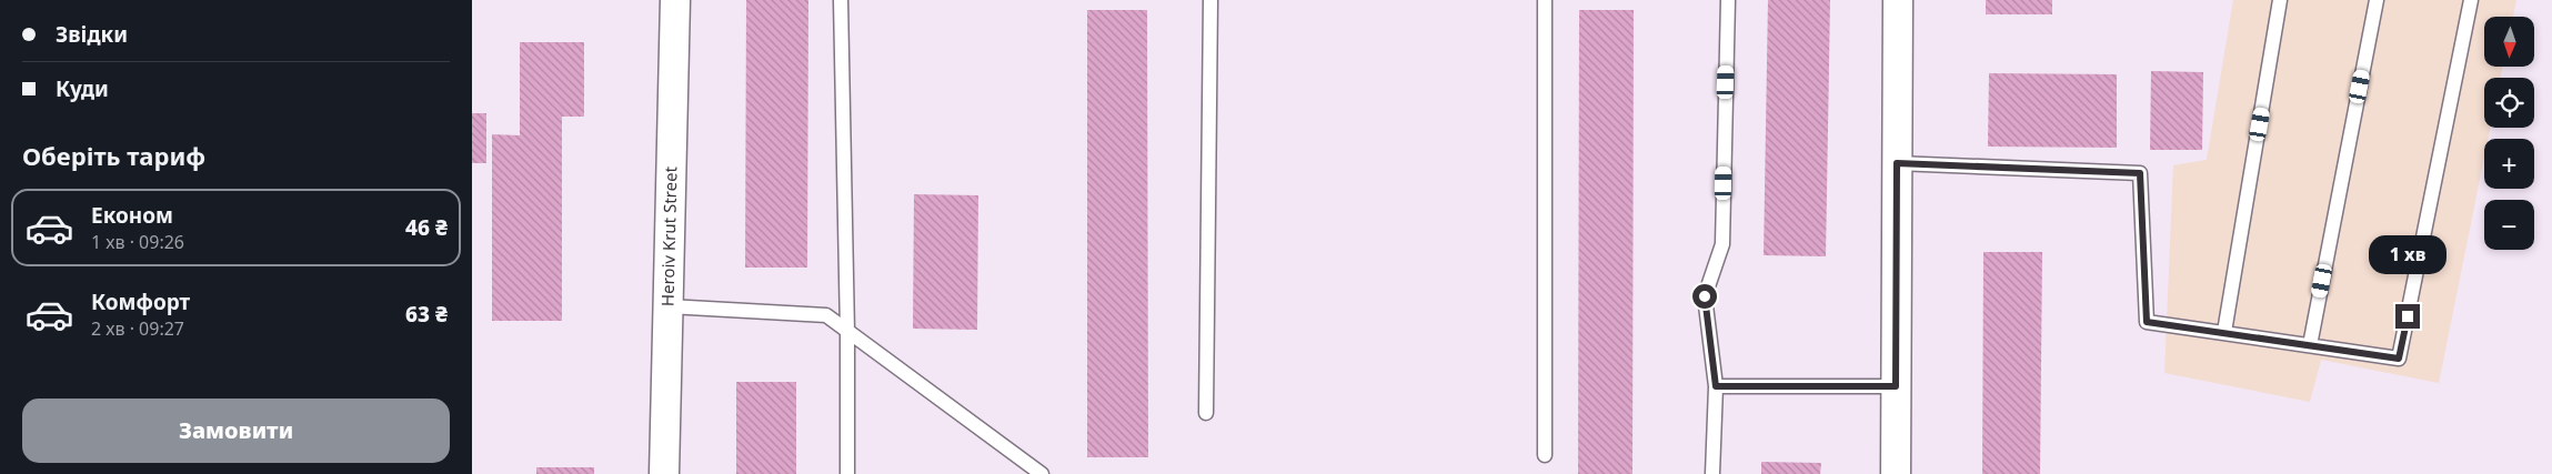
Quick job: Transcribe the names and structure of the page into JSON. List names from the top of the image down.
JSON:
{
  "streets": {
    "street": ["Heroiv Krut Street"]
  },
  "north": "bottom",
  "page": {
    "banner": ["Звідки", "Куди"],
    "map_buttons": ["+", "−"],
    "heading": "Оберіть тариф",
    "list": [
      {
        "name": "Економ",
        "note": "1 хв · 09:26",
        "value": "46 ₴"
      },
      {
        "name": "Комфорт",
        "note": "2 хв · 09:27",
        "value": "63 ₴"
      }
    ],
    "bubble": "1 хв",
    "buttons": "Замовити"
  }
}
